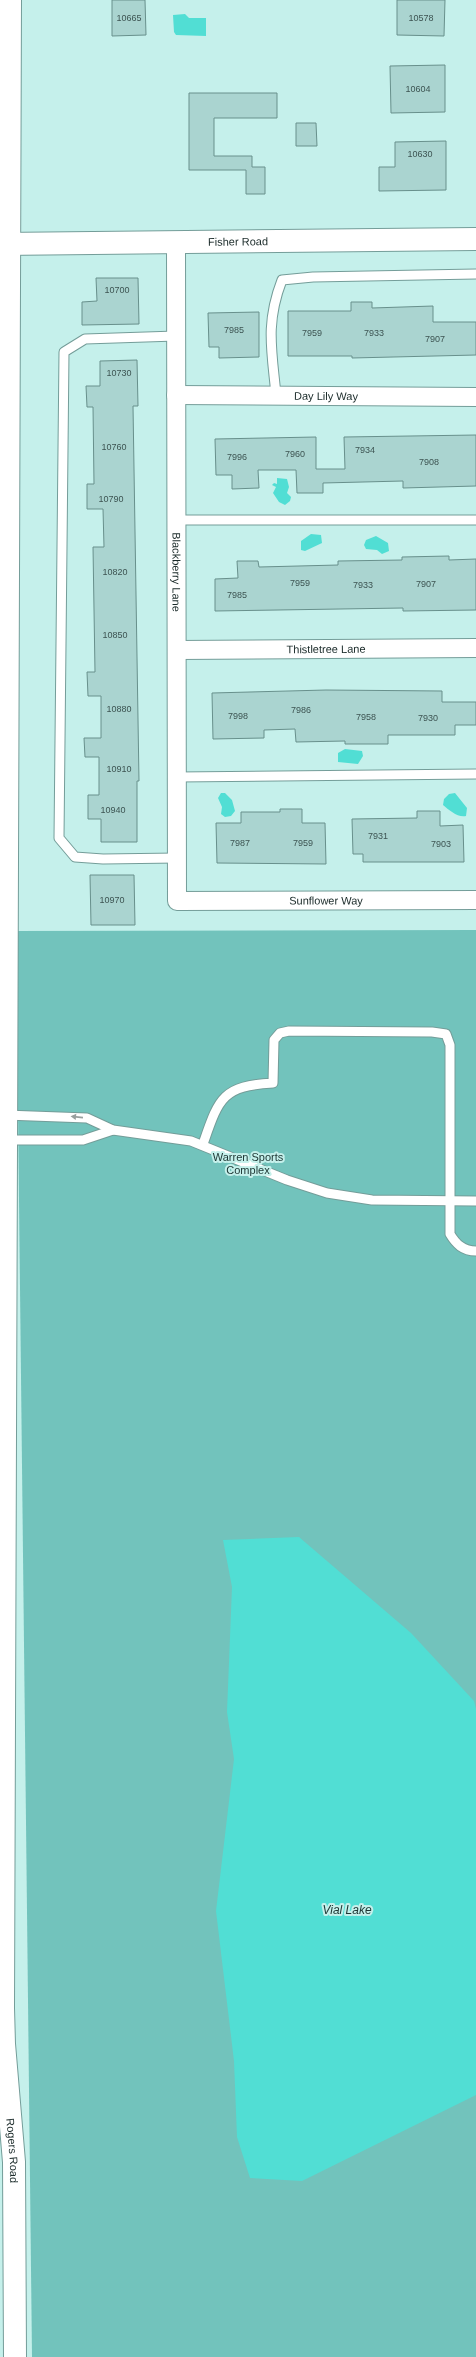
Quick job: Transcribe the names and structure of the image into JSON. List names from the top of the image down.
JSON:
{
  "streets": {
    "street": [
      "Fisher Road",
      "Day Lily Way",
      "Blackberry Lane",
      "Thistletree Lane",
      "Sunflower Way",
      "Rogers Road"
    ]
  },
  "crossings": [
    ["Fisher Road", "Blackberry Lane"],
    ["Fisher Road", "Rogers Road"],
    ["Day Lily Way", "Blackberry Lane"],
    ["Blackberry Lane", "Thistletree Lane"],
    ["Blackberry Lane", "Sunflower Way"]
  ],
  "water": ["Vial Lake"],
  "parks": ["Warren Sports Complex"],
  "house_numbers": [
    "10665",
    "10578",
    "10604",
    "10630",
    "10700",
    "7985",
    "7959",
    "7933",
    "7907",
    "10730",
    "10760",
    "7934",
    "7960",
    "7996",
    "7908",
    "10790",
    "10820",
    "7959",
    "7907",
    "7933",
    "7985",
    "10850",
    "10880",
    "7986",
    "7998",
    "7958",
    "7930",
    "10910",
    "10940",
    "7931",
    "7987",
    "7959",
    "7903",
    "10970"
  ]
}
